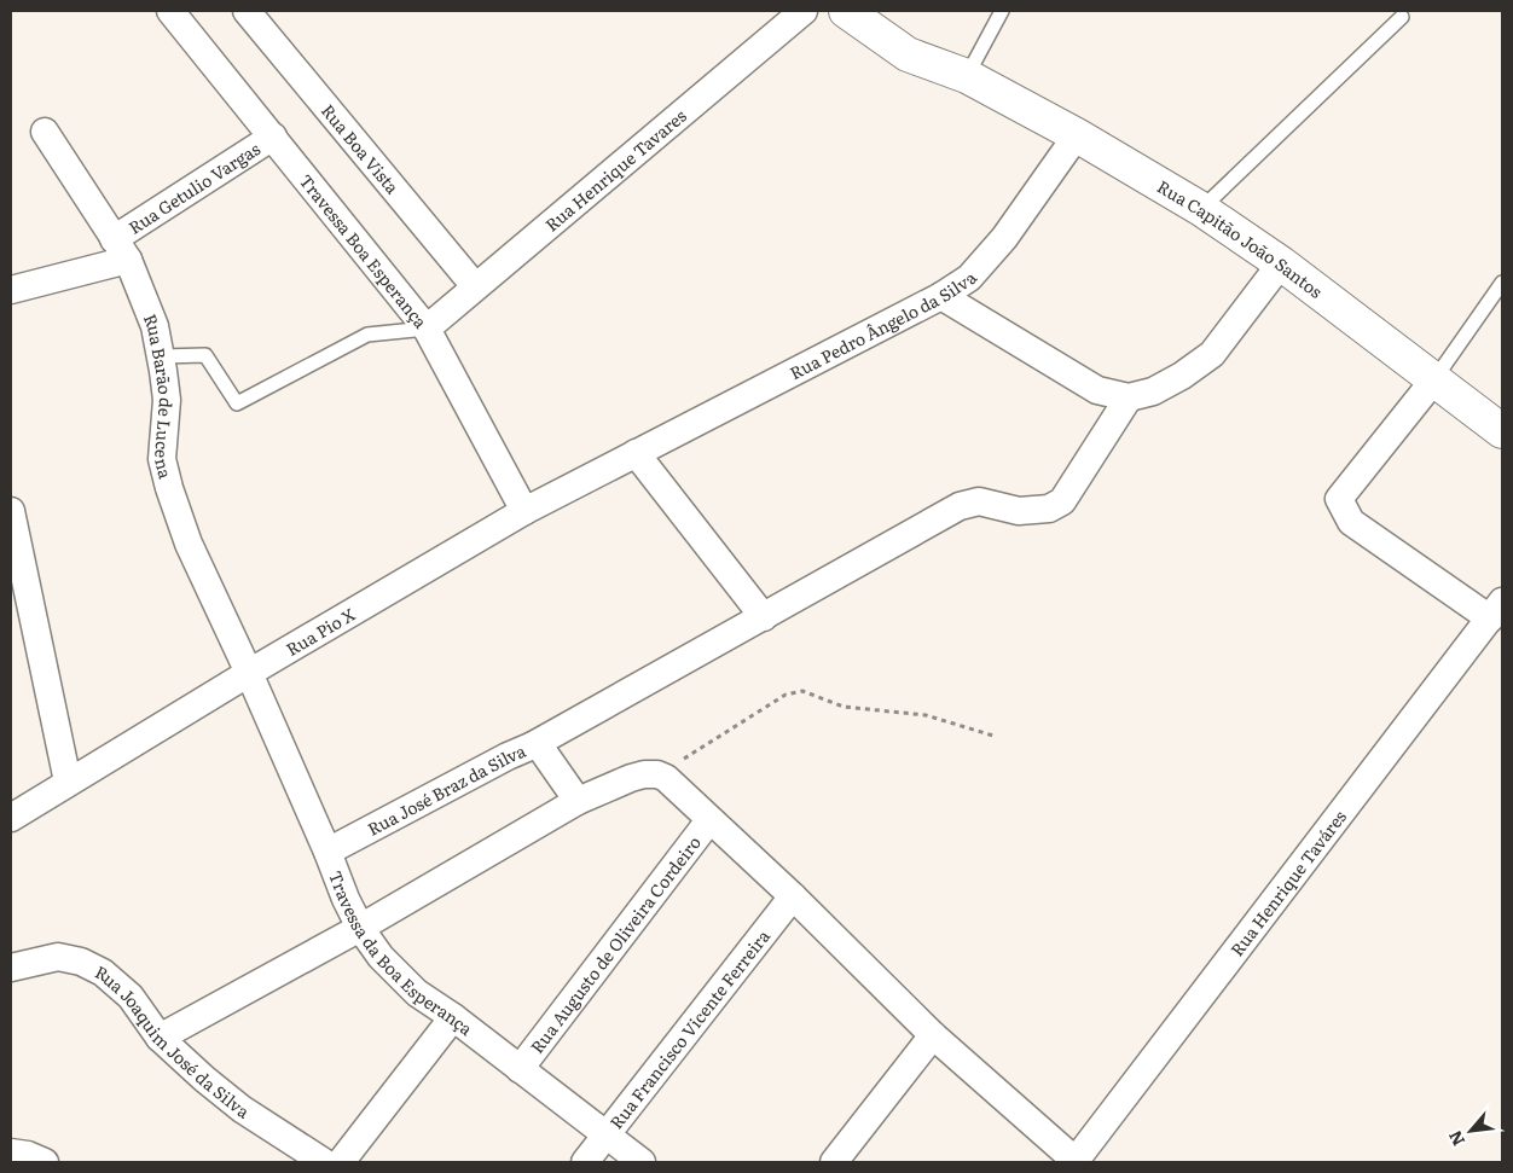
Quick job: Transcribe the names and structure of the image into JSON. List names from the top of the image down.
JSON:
{
  "streets": {
    "street": [
      "Rua Boa Vista",
      "Rua Henrique Tavares",
      "Rua Getulio Vargas",
      "Rua Capitão João Santos",
      "Travessa Boa Esperança",
      "Rua Pedro Ângelo da Silva",
      "Rua Barão de Lucena",
      "Rua Pio X",
      "Rua José Braz da Silva",
      "Rua Henrique Taváres",
      "Rua Augusto de Oliveira Cordeiro",
      "Travessa da Boa Esperança",
      "Rua Francisco Vicente Ferreira",
      "Rua Joaquim José da Silva"
    ]
  },
  "crossings": [
    ["Rua Boa Vista", "Rua Henrique Tavares"],
    ["Rua Henrique Tavares", "Travessa Boa Esperança"],
    ["Rua Getulio Vargas", "Travessa Boa Esperança"],
    ["Rua Getulio Vargas", "Rua Barão de Lucena"],
    ["Rua Capitão João Santos", "Rua Pedro Ângelo da Silva"],
    ["Travessa Boa Esperança", "Rua Pio X"],
    ["Rua Pedro Ângelo da Silva", "Rua Pio X"],
    ["Rua Barão de Lucena", "Rua Pio X"],
    ["Rua Barão de Lucena", "Travessa da Boa Esperança"],
    ["Rua Pio X", "Travessa da Boa Esperança"],
    ["Rua José Braz da Silva", "Travessa da Boa Esperança"],
    ["Rua Augusto de Oliveira Cordeiro", "Travessa da Boa Esperança"],
    ["Travessa da Boa Esperança", "Rua Francisco Vicente Ferreira"]
  ],
  "north": "bottom left"
}
